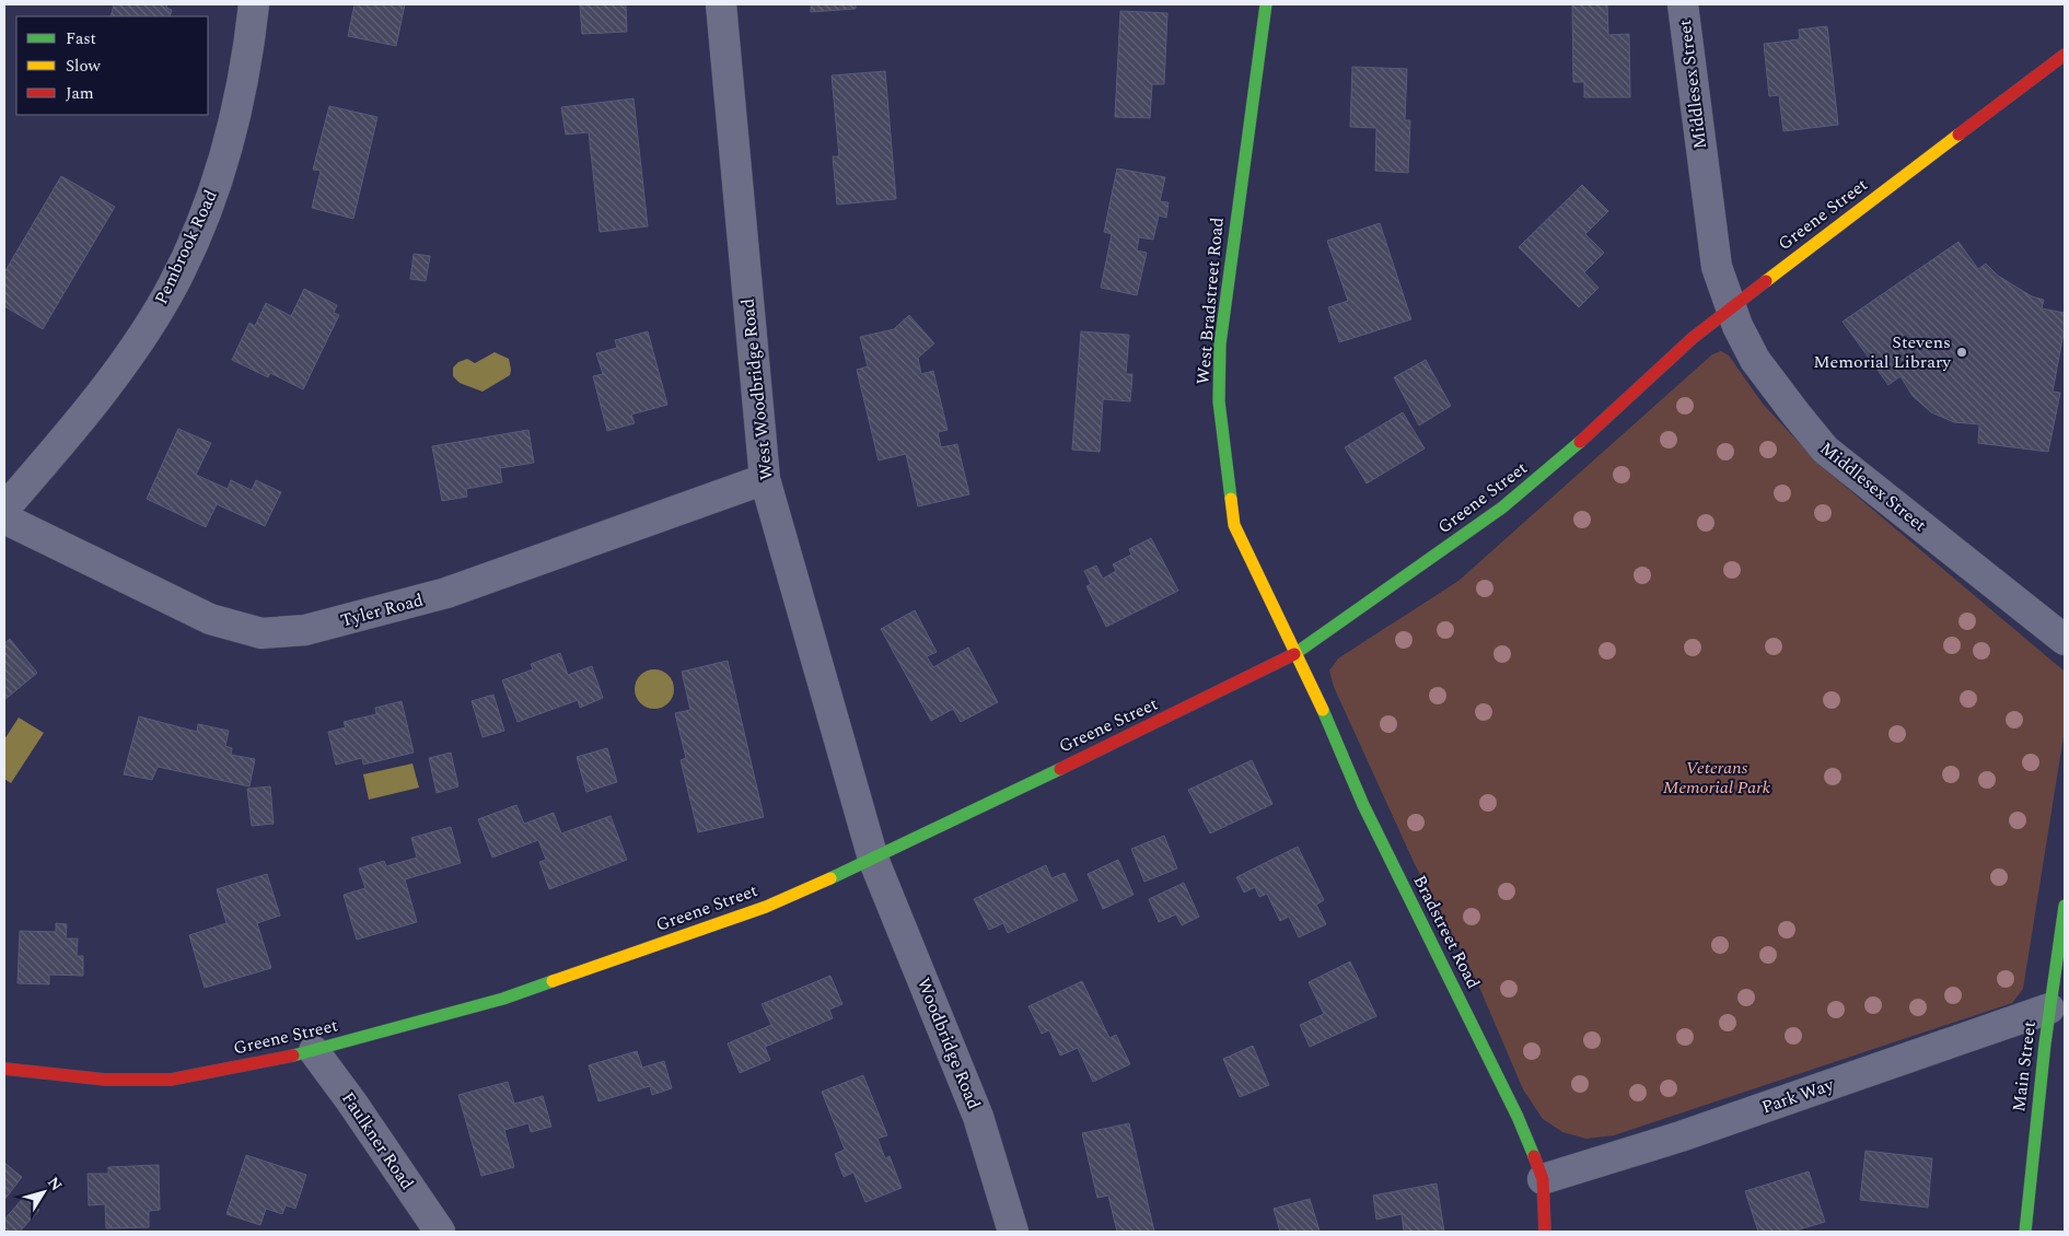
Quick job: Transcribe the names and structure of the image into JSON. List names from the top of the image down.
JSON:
{
  "streets": {
    "street": [
      "Middlesex Street",
      "Greene Street",
      "Pembrook Road",
      "West Bradstreet Road",
      "West Woodbridge Road",
      "Tyler Road",
      "Bradstreet Road",
      "Woodbridge Road",
      "Main Street",
      "Park Way",
      "Faulkner Road"
    ]
  },
  "crossings": [
    ["Middlesex Street", "Greene Street"],
    ["Greene Street", "West Bradstreet Road"],
    ["Greene Street", "West Woodbridge Road"],
    ["Greene Street", "Bradstreet Road"],
    ["Greene Street", "Woodbridge Road"],
    ["Greene Street", "Faulkner Road"],
    ["West Bradstreet Road", "Bradstreet Road"],
    ["West Woodbridge Road", "Tyler Road"],
    ["West Woodbridge Road", "Woodbridge Road"],
    ["Bradstreet Road", "Park Way"],
    ["Main Street", "Park Way"]
  ],
  "parks": ["Veterans Memorial Park"],
  "places": ["Stevens Memorial Library"],
  "legend": ["Fast", "Slow", "Jam"],
  "north": "top right"
}
